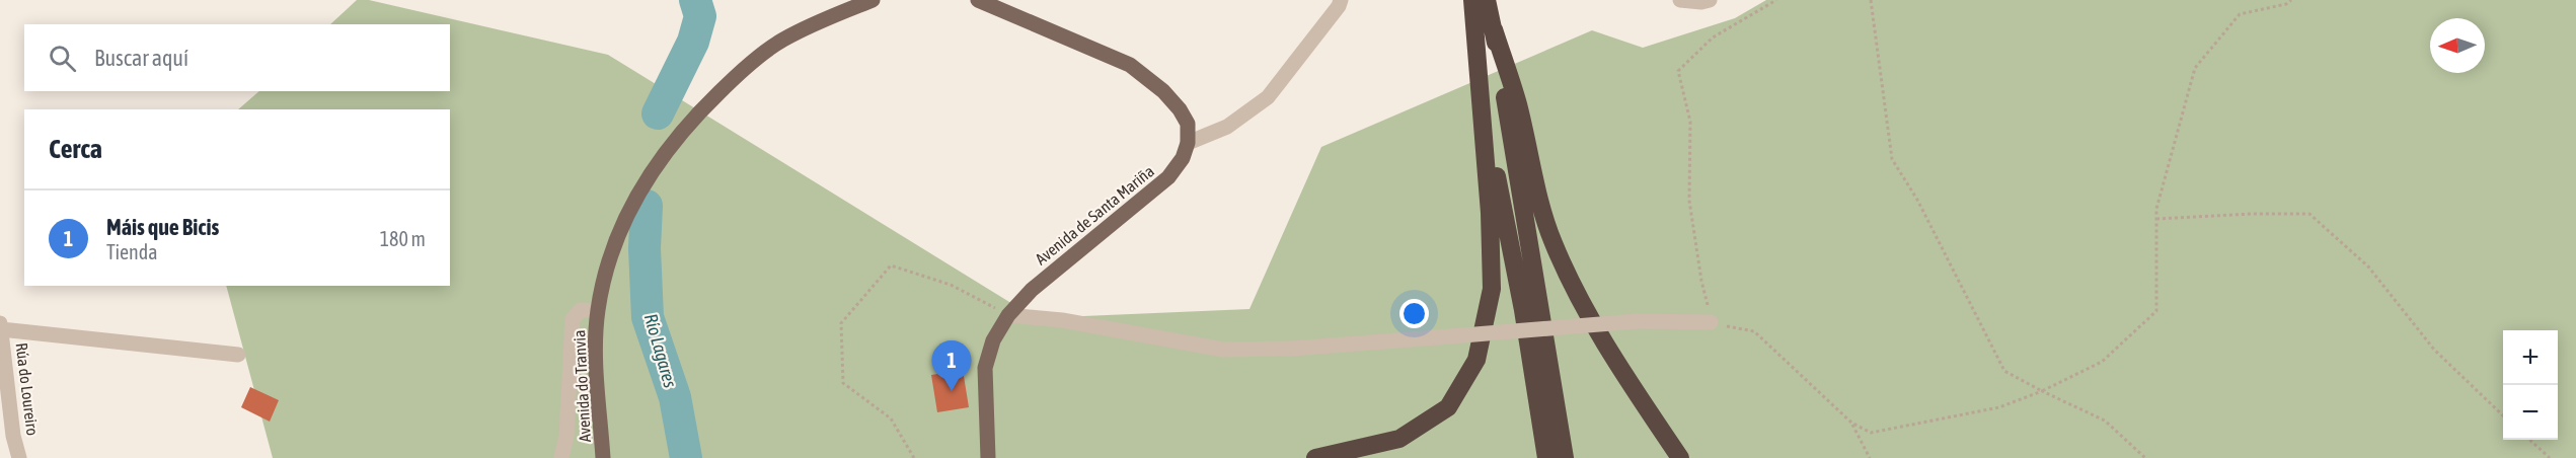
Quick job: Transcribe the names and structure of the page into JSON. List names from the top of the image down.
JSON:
{
  "streets": {
    "main road": ["Avenida de Santa Mariña", "Avenida do Tranvia"],
    "street": ["Rúa do Loureiro"]
  },
  "water": ["Río Lagares"],
  "north": "left",
  "page": {
    "search": "Buscar aquí",
    "heading": "Cerca",
    "list": [
      {
        "mark": "1",
        "name": "Máis que Bicis",
        "note": "Tienda",
        "value": "180 m"
      }
    ],
    "map_buttons": ["+", "−"],
    "pins": "1"
  }
}
